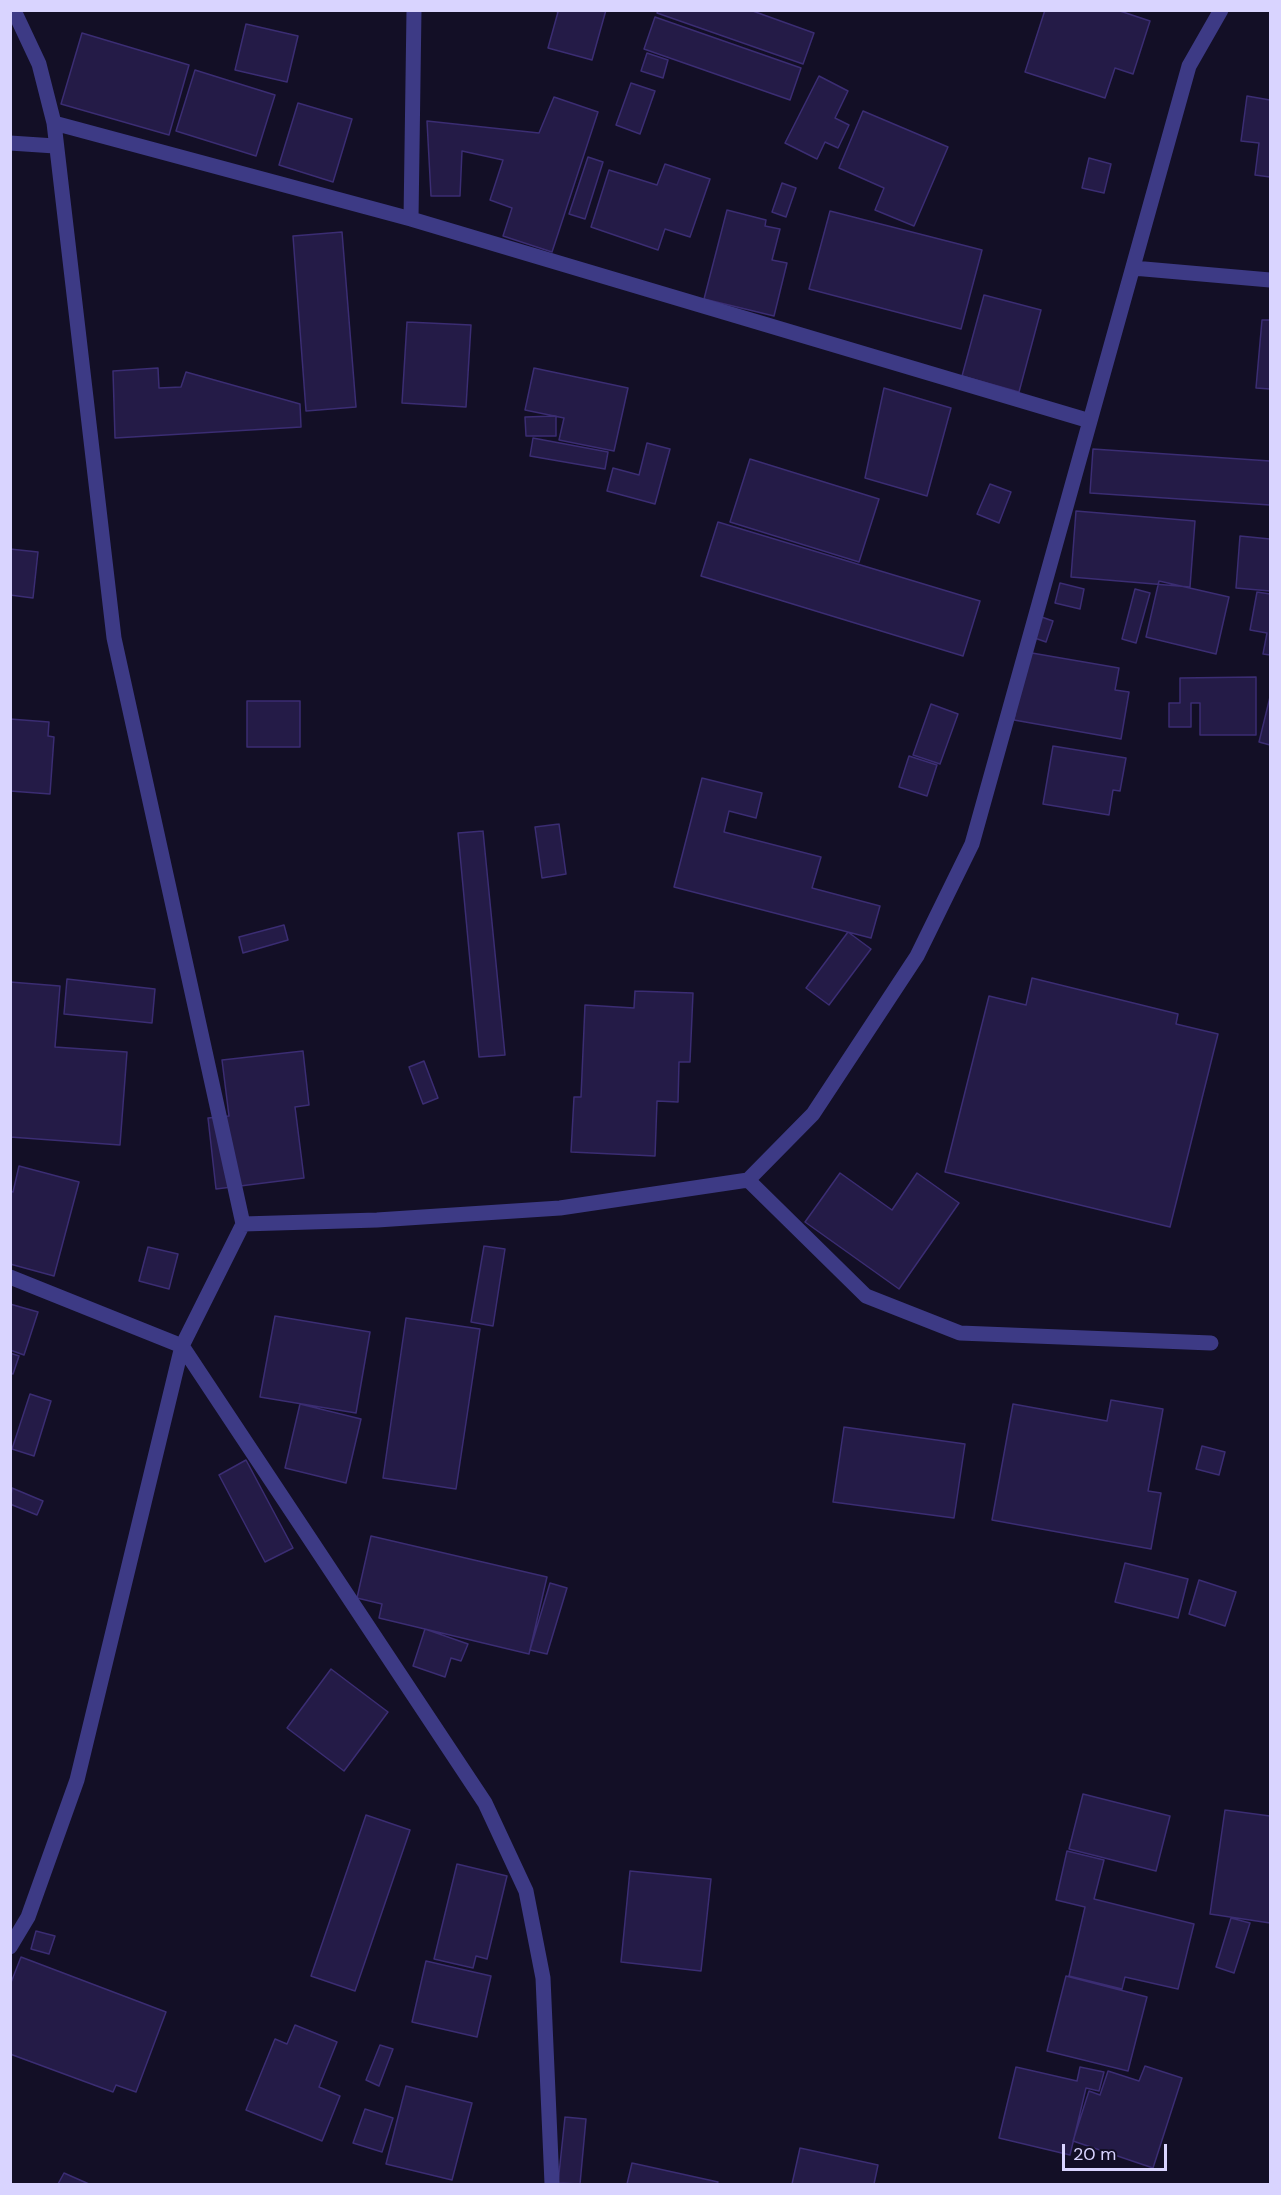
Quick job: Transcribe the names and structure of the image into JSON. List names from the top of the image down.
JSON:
{
  "scale_bar": "20 m"
}
